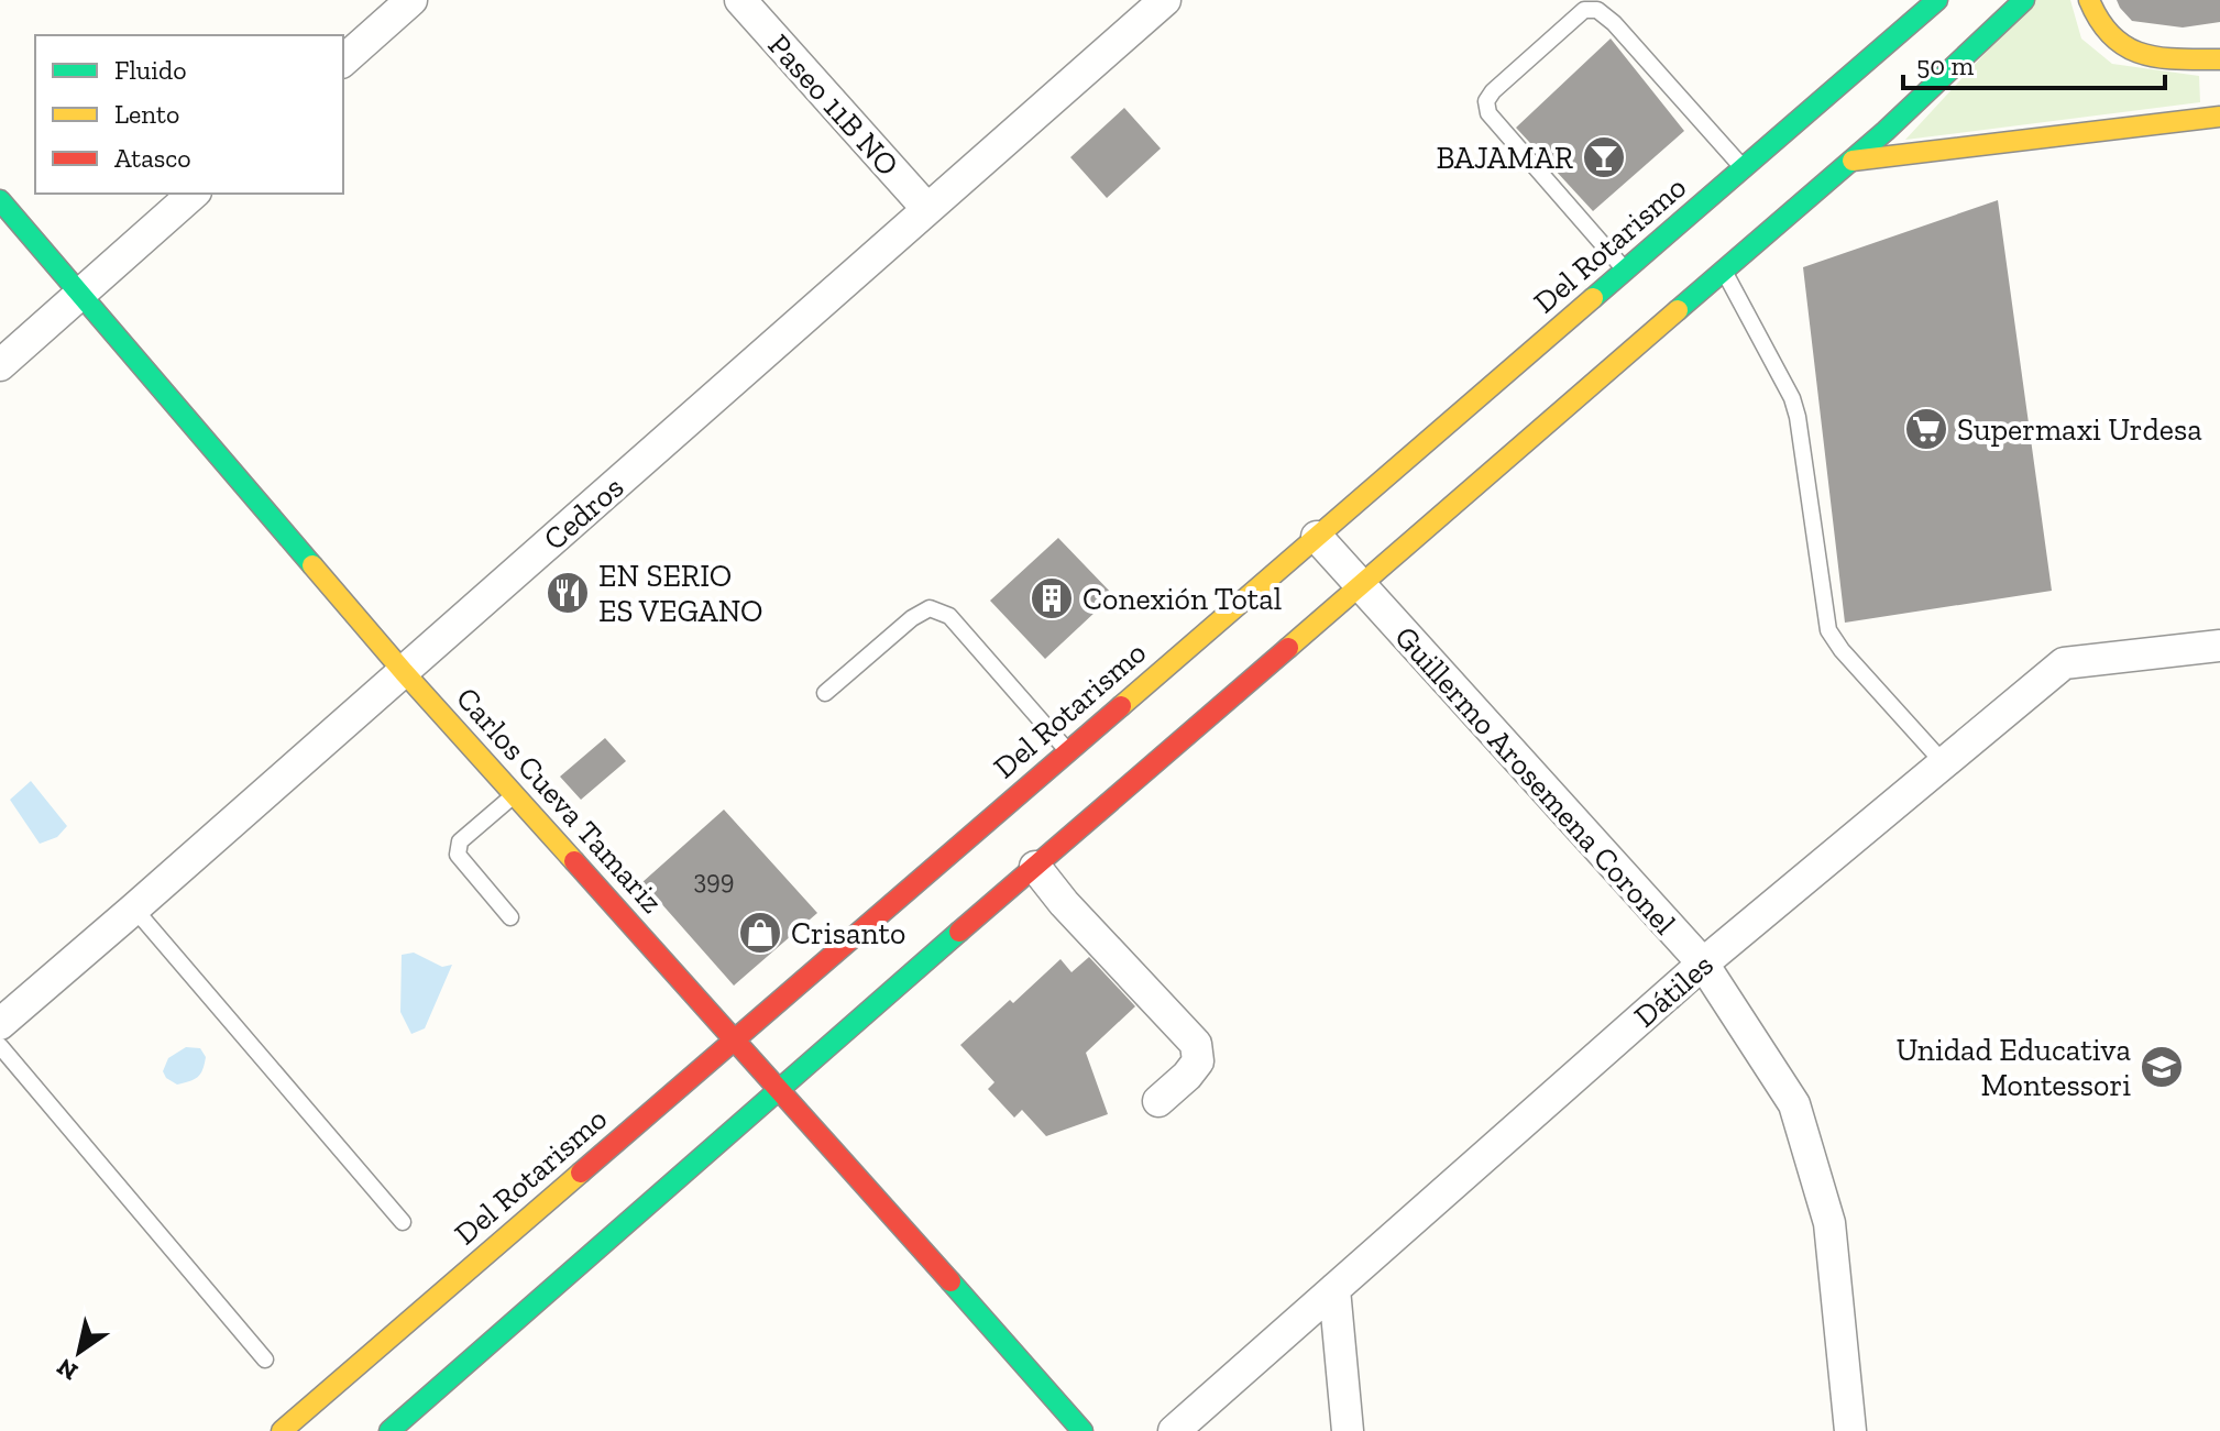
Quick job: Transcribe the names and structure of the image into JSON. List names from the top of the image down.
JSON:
{
  "streets": {
    "main road": ["Del Rotarismo", "Carlos Cueva Tamariz"],
    "street": [
      "Paseo 11B NO",
      "Cedros",
      "Guillermo Arosemena Coronel",
      "Dátiles"
    ]
  },
  "crossings": [
    ["Paseo 11B NO", "Cedros"],
    ["Del Rotarismo", "Guillermo Arosemena Coronel"],
    ["Del Rotarismo", "Carlos Cueva Tamariz"],
    ["Cedros", "Carlos Cueva Tamariz"],
    ["Guillermo Arosemena Coronel", "Dátiles"]
  ],
  "places": {
    "bar": ["BAJAMAR"],
    "supermarket": ["Supermaxi Urdesa"],
    "restaurant": ["EN SERIO ES VEGANO"],
    "building": ["Conexión Total"],
    "shop": ["Crisanto"],
    "school or university": ["Unidad Educativa Montessori"]
  },
  "house_numbers": ["399"],
  "legend": ["Fluido", "Lento", "Atasco"],
  "scale_bar": "50 m",
  "north": "bottom left"
}
